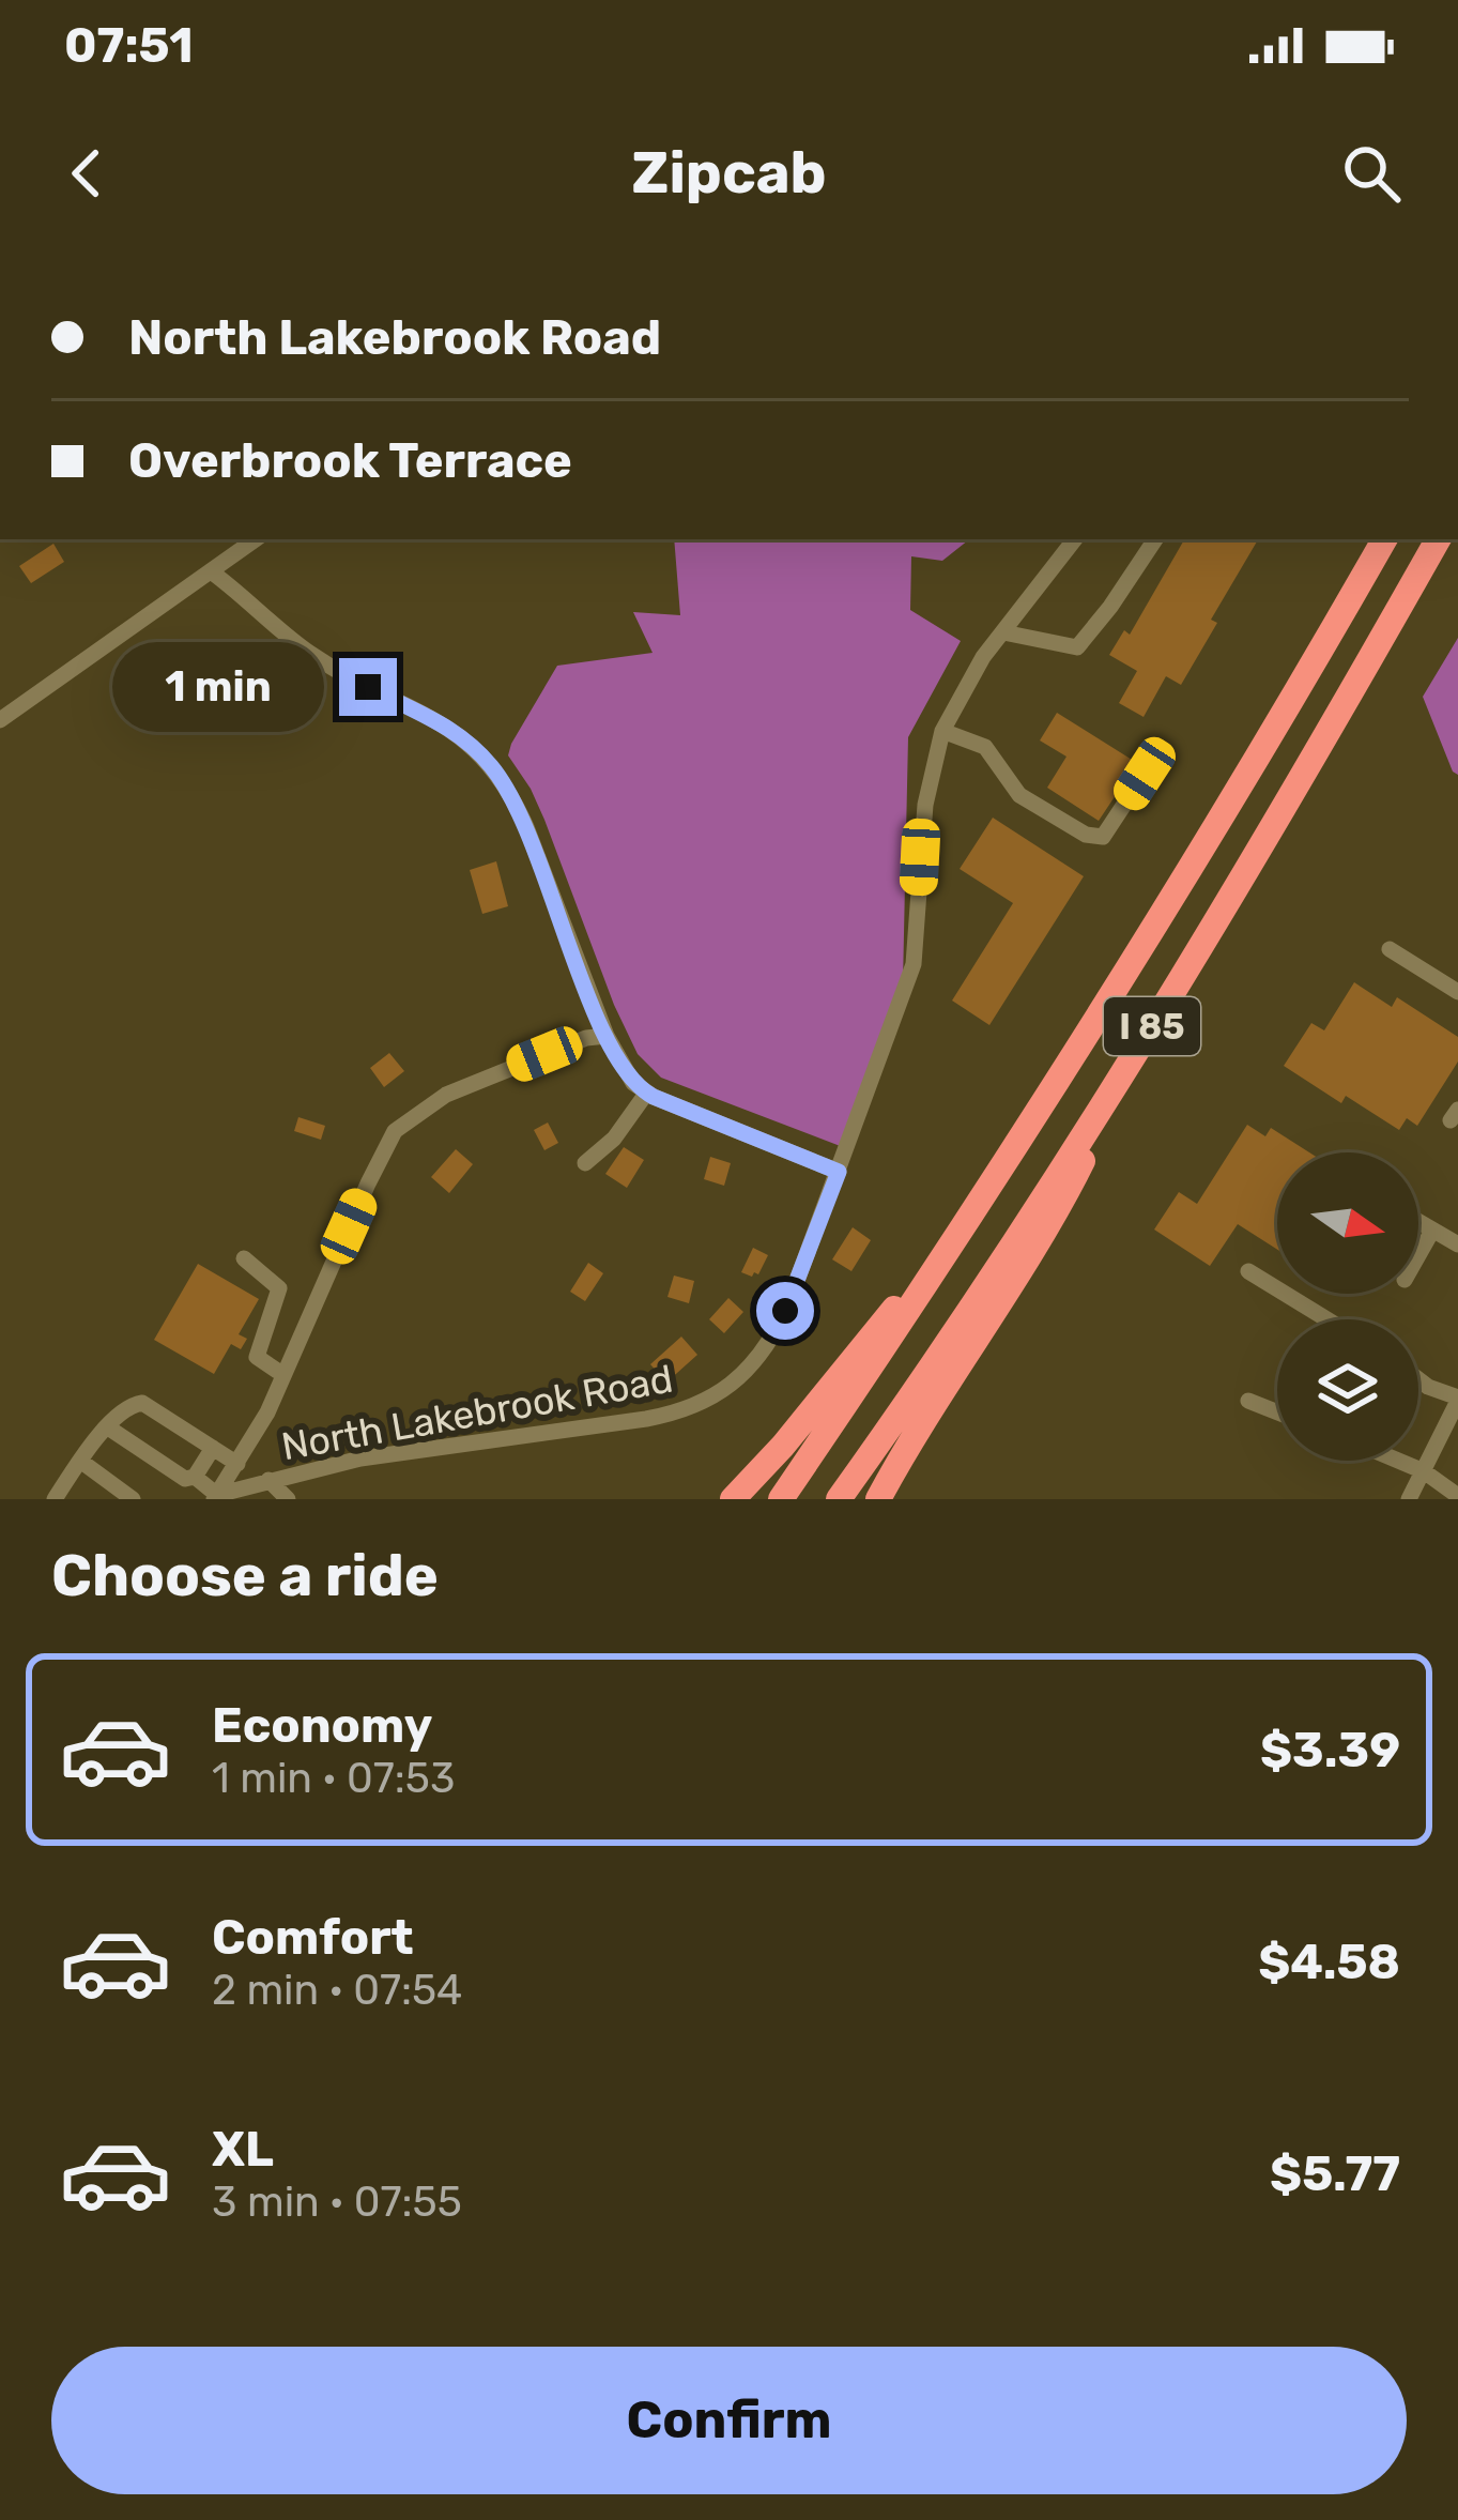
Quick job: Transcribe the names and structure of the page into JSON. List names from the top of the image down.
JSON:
{
  "streets": {
    "highway": ["I 85"],
    "street": ["North Lakebrook Road"]
  },
  "north": "right",
  "page": {
    "status": "07:51",
    "header": "Zipcab",
    "banner": ["North Lakebrook Road", "Overbrook Terrace"],
    "bubble": "1 min",
    "heading": "Choose a ride",
    "list": [
      {
        "name": "Economy",
        "note": "1 min · 07:53",
        "value": "$3.39"
      },
      {
        "name": "Comfort",
        "note": "2 min · 07:54",
        "value": "$4.58"
      },
      {
        "name": "XL",
        "note": "3 min · 07:55",
        "value": "$5.77"
      }
    ],
    "buttons": "Confirm"
  }
}
